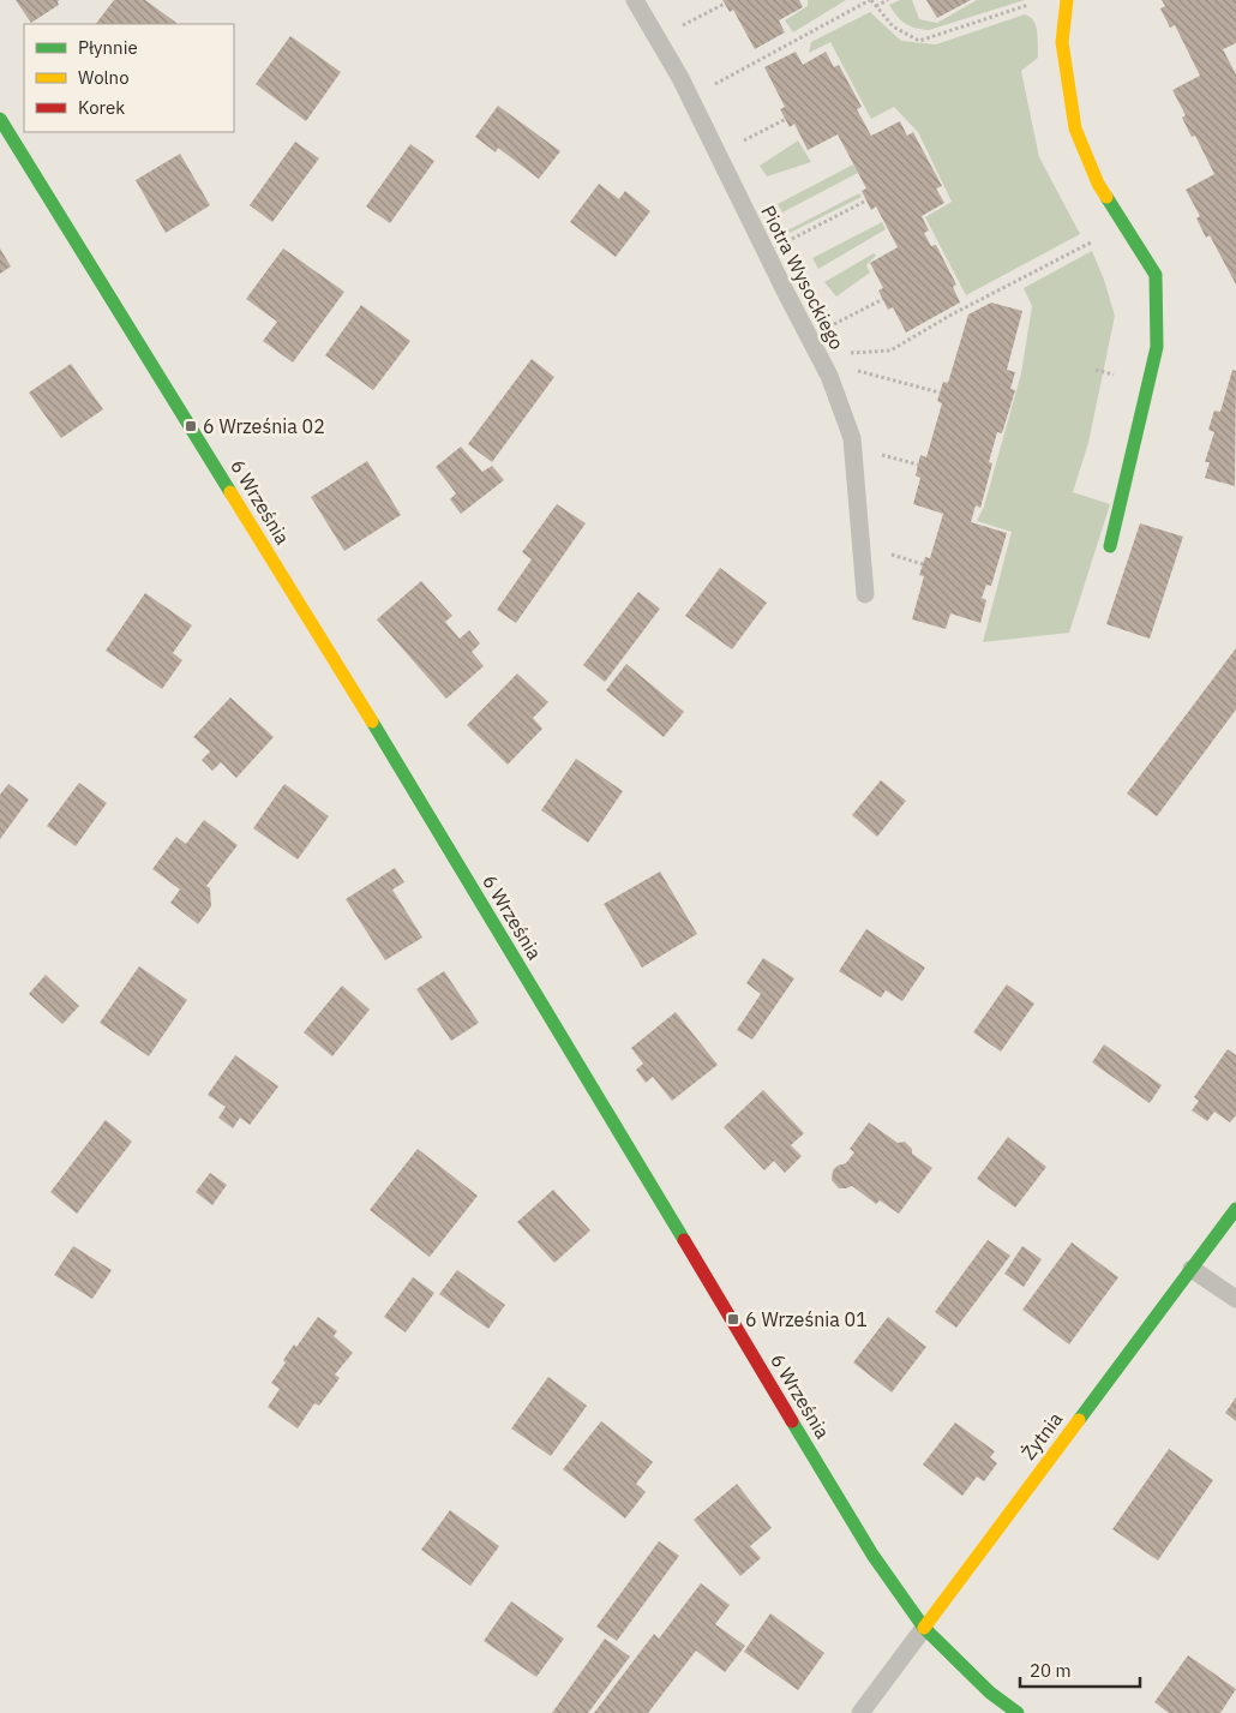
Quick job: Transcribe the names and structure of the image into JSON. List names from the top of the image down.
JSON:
{
  "streets": {
    "street": ["6 Września", "Żytnia"],
    "lane": ["Piotra Wysockiego"]
  },
  "crossings": [
    ["6 Września", "Żytnia"]
  ],
  "places": {
    "transit": ["6 Września 02", "6 Września 01"]
  },
  "legend": ["Płynnie", "Wolno", "Korek"],
  "scale_bar": "20 m"
}
